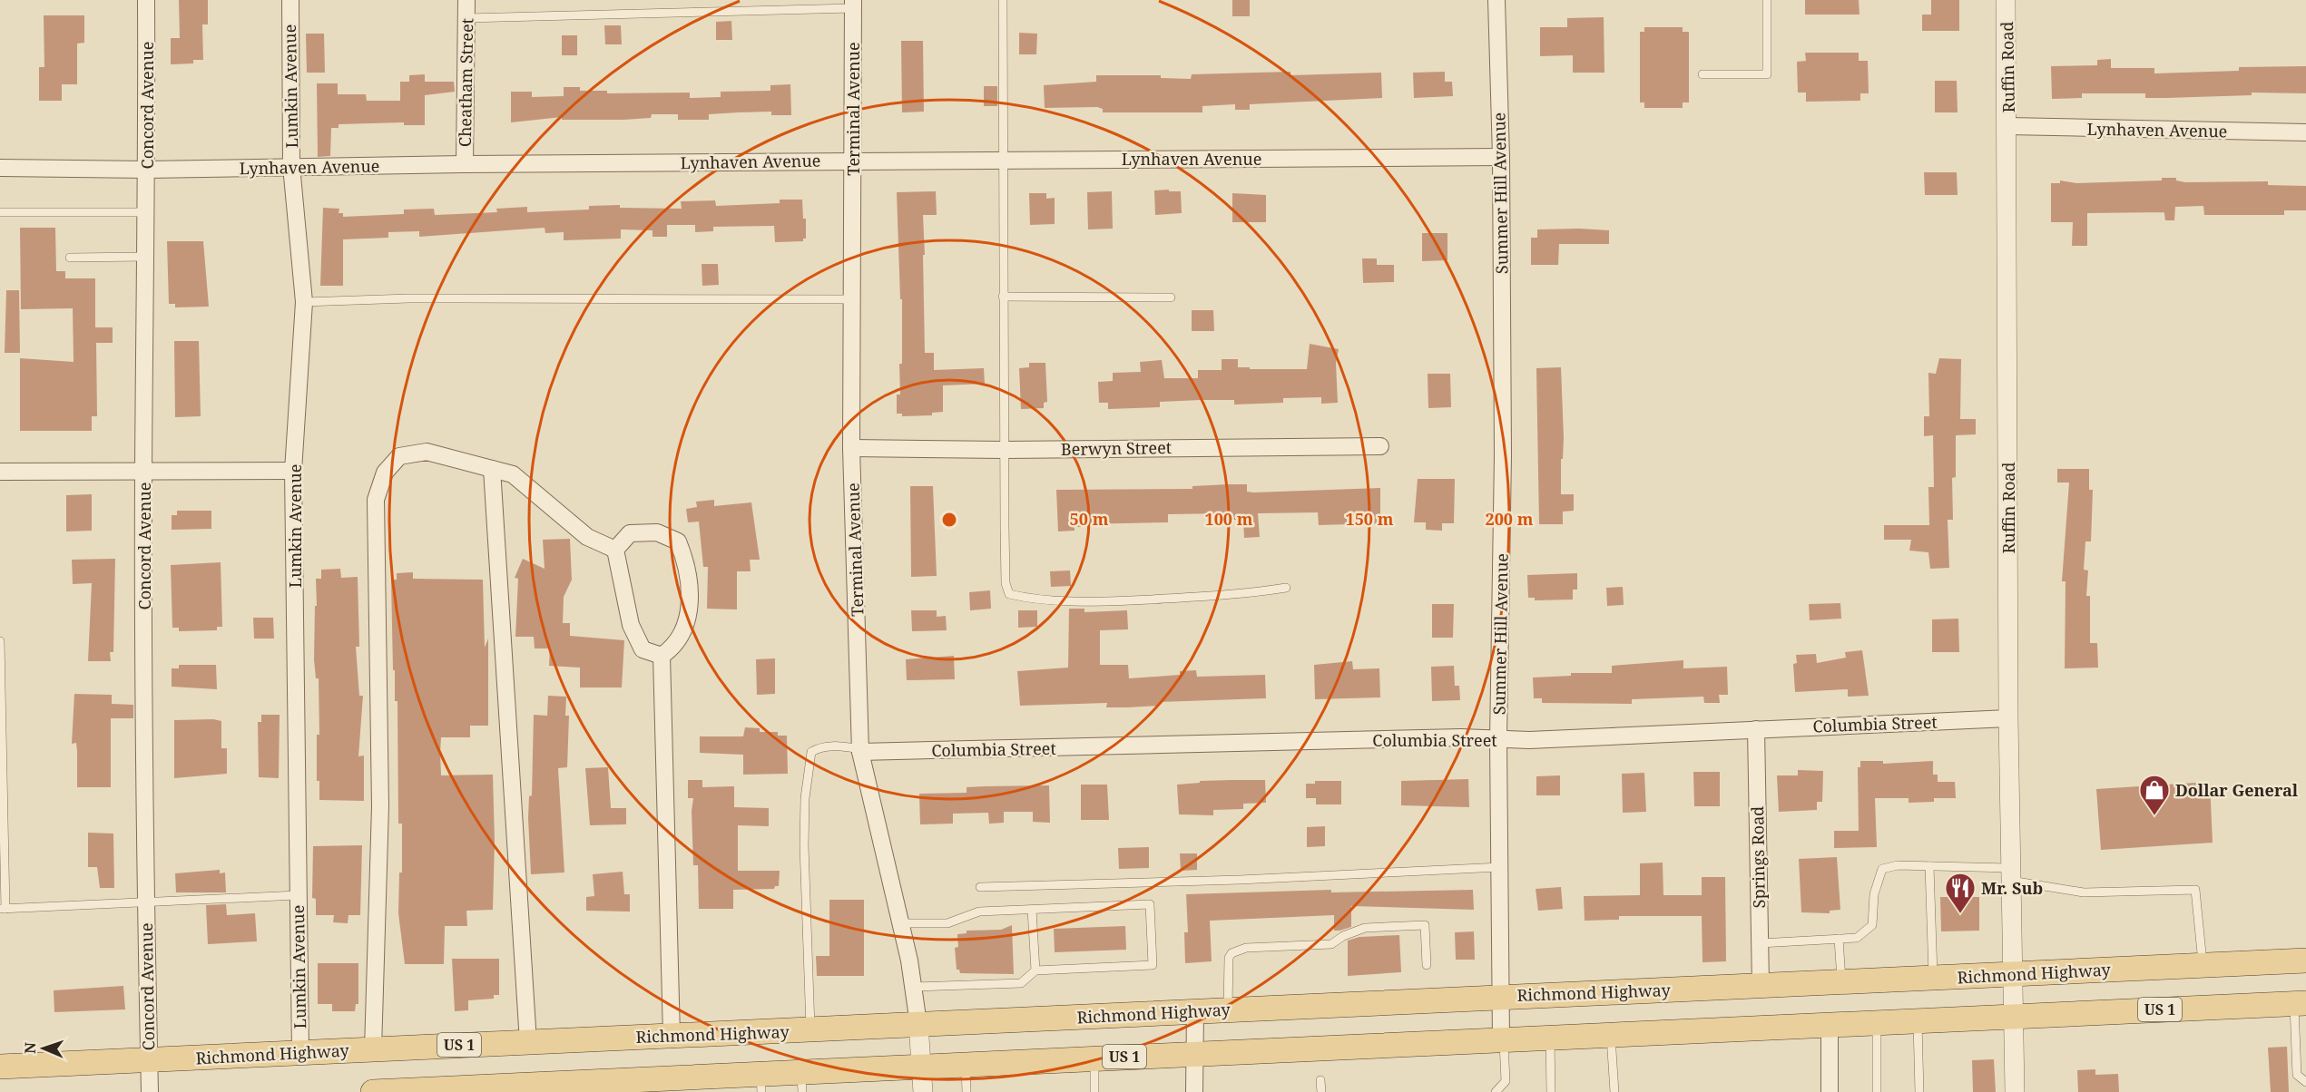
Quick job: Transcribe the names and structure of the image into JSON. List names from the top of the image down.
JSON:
{
  "streets": {
    "main road": ["Richmond Highway", "US 1"],
    "street": [
      "Ruffin Road",
      "Cheatham Street",
      "Lumkin Avenue",
      "Concord Avenue",
      "Terminal Avenue",
      "Lynhaven Avenue",
      "Summer Hill Avenue",
      "Berwyn Street",
      "Columbia Street",
      "Springs Road"
    ]
  },
  "crossings": [
    ["Ruffin Road", "Lynhaven Avenue"],
    ["Ruffin Road", "Columbia Street"],
    ["Ruffin Road", "Richmond Highway"],
    ["Ruffin Road", "US 1"],
    ["Cheatham Street", "Lynhaven Avenue"],
    ["Lumkin Avenue", "Lynhaven Avenue"],
    ["Lumkin Avenue", "Richmond Highway"],
    ["Concord Avenue", "Lynhaven Avenue"],
    ["Concord Avenue", "Richmond Highway"],
    ["Terminal Avenue", "Lynhaven Avenue"],
    ["Terminal Avenue", "Berwyn Street"],
    ["Terminal Avenue", "Columbia Street"],
    ["Terminal Avenue", "Richmond Highway"],
    ["Terminal Avenue", "US 1"],
    ["Lynhaven Avenue", "Summer Hill Avenue"],
    ["Summer Hill Avenue", "Columbia Street"],
    ["Summer Hill Avenue", "Richmond Highway"],
    ["Summer Hill Avenue", "US 1"],
    ["Columbia Street", "Springs Road"],
    ["Springs Road", "Richmond Highway"]
  ],
  "places": {
    "shop": ["Dollar General"],
    "restaurant": ["Mr. Sub"]
  },
  "north": "left",
  "rings": [
    "50 m",
    "100 m",
    "150 m",
    "200 m"
  ]
}
